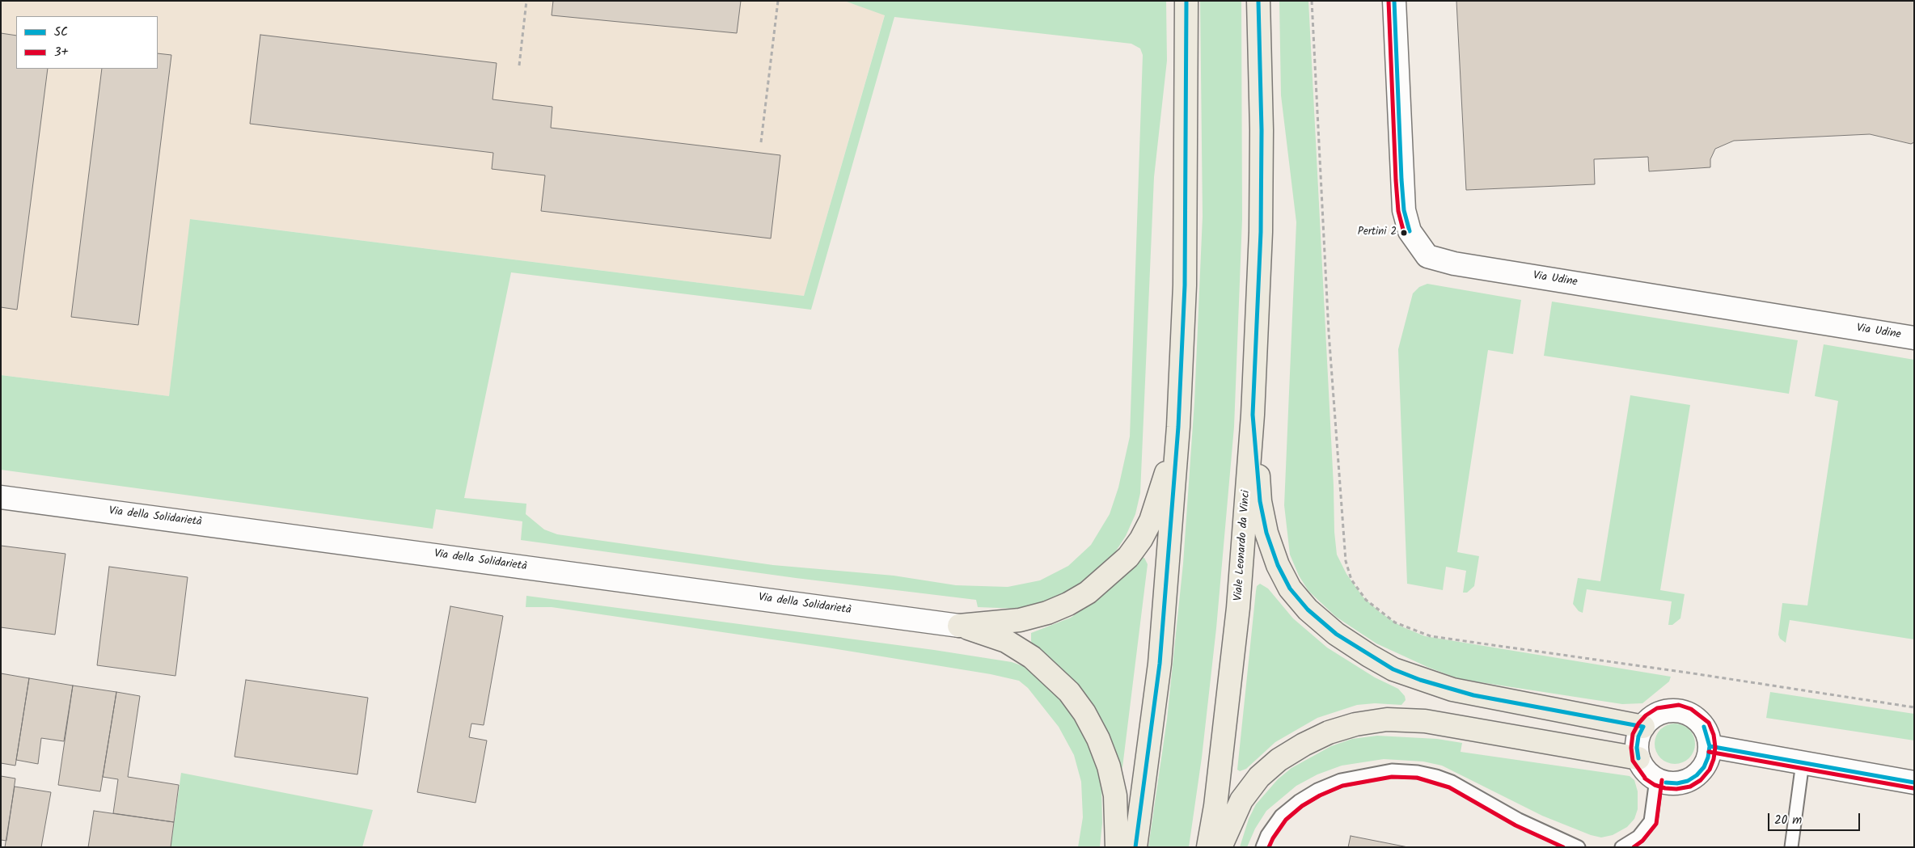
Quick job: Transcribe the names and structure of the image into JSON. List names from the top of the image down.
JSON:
{
  "streets": {
    "highway": ["Viale Leonardo da Vinci"],
    "street": ["Via Udine", "Via della Solidarietà"]
  },
  "places": ["Pertini 2"],
  "lines": ["transit line SC", "transit line 3+"],
  "legend": ["SC", "3+"],
  "scale_bar": "20 m"
}
